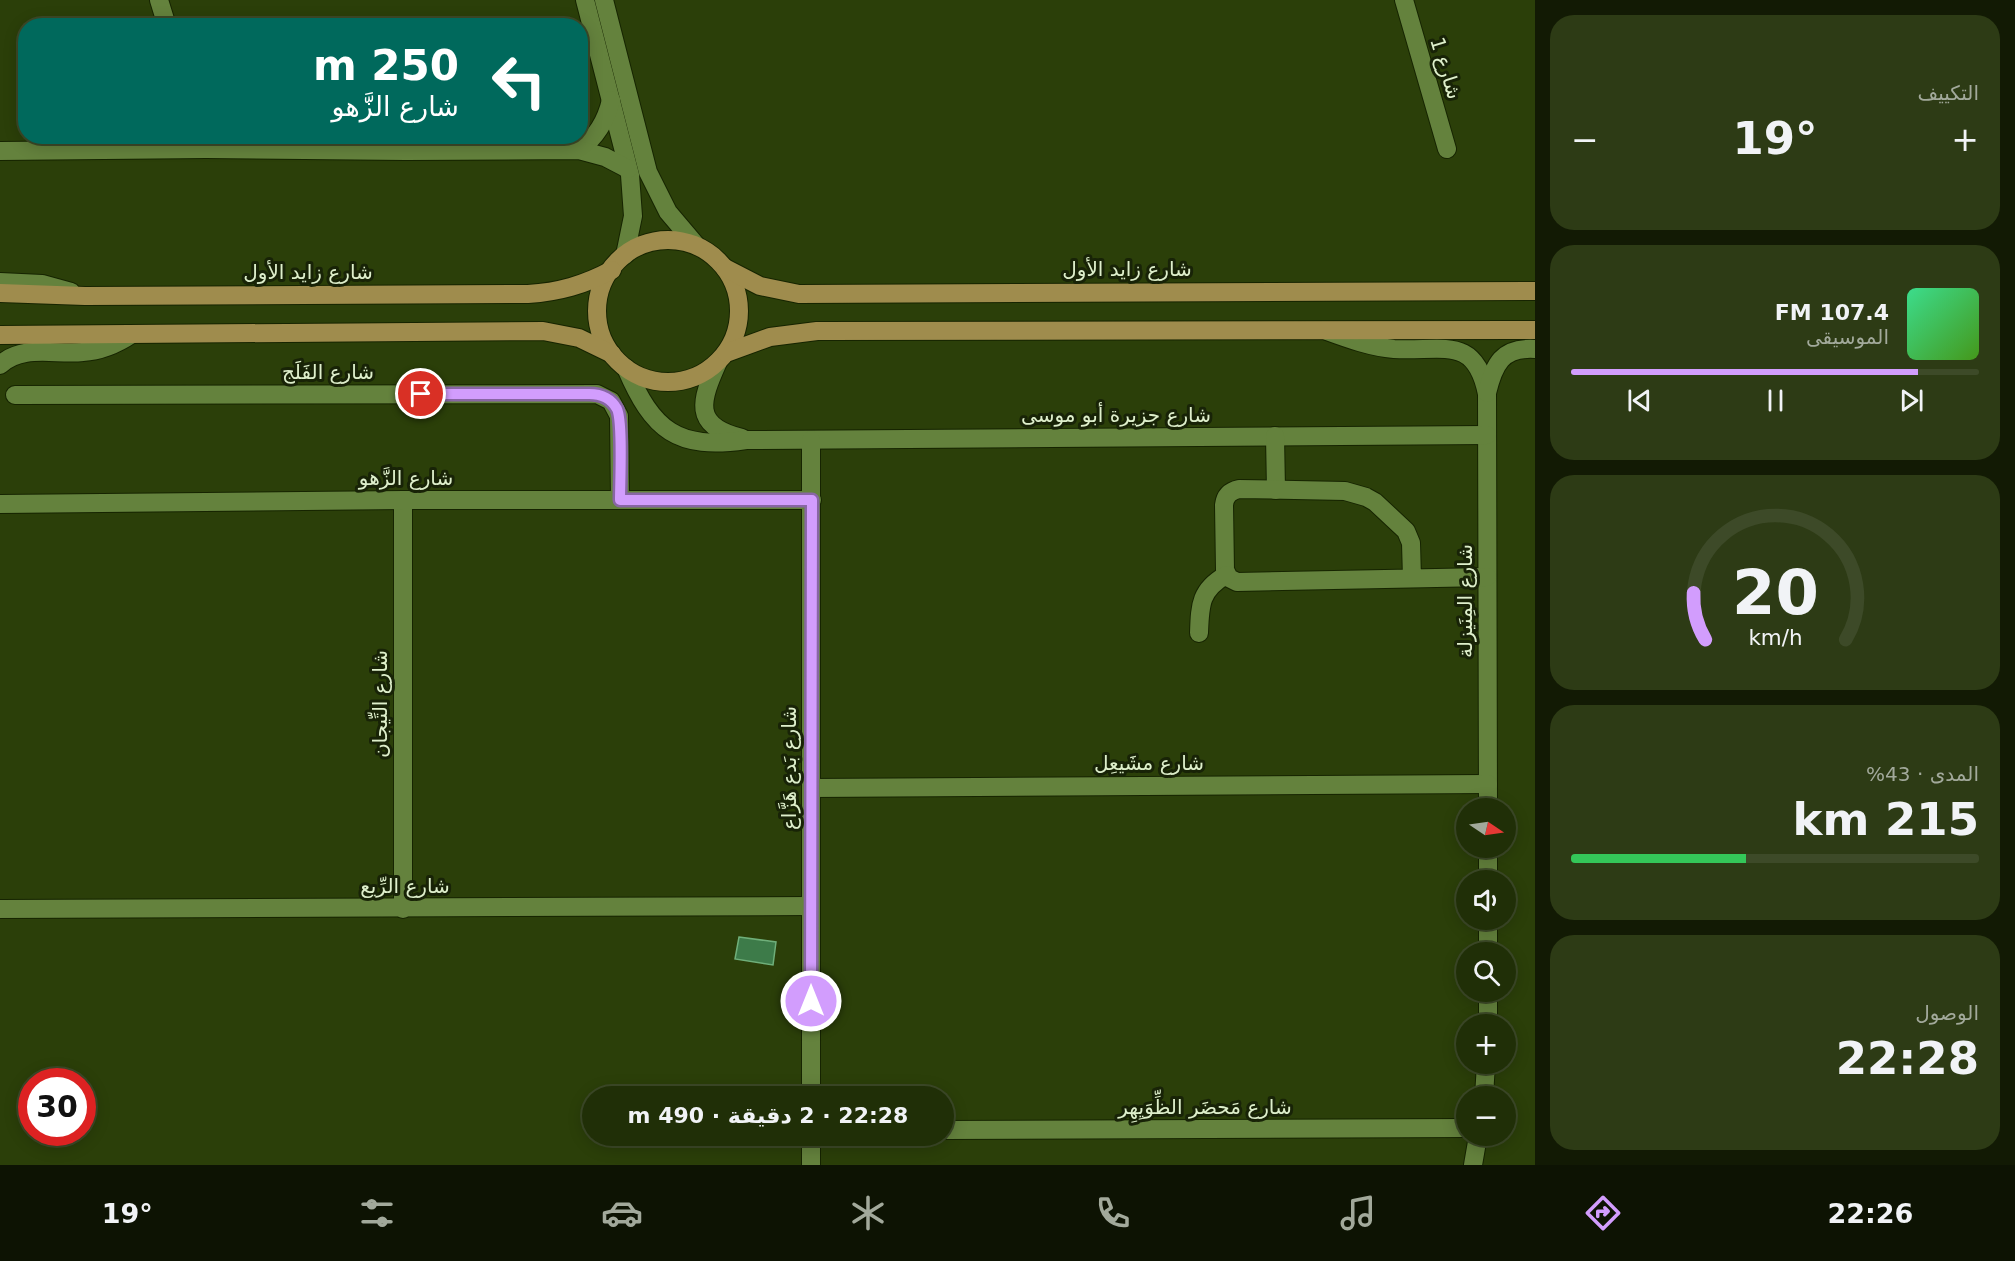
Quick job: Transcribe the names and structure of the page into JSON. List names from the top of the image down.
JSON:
{
  "streets": {
    "main road": ["شارع زايد الأول"],
    "street": [
      "شارع 1",
      "شارع الفَلَج",
      "شارع جزيرة أبو موسى",
      "شارع الزَّهو",
      "شارع المِنَيزلة",
      "شارع التِّيجان",
      "شارع مشَيعِل",
      "شارع بَدع هَزَّاع",
      "شارع الرِّيع",
      "شارع مَحضَر الظِّوَيِهِر"
    ]
  },
  "crossings": [
    ["شارع زايد الأول", "شارع جزيرة أبو موسى"],
    ["شارع الفَلَج", "شارع الزَّهو"],
    ["شارع جزيرة أبو موسى", "شارع المِنَيزلة"],
    ["شارع جزيرة أبو موسى", "شارع بَدع هَزَّاع"],
    ["شارع الزَّهو", "شارع التِّيجان"],
    ["شارع الزَّهو", "شارع بَدع هَزَّاع"],
    ["شارع المِنَيزلة", "شارع مشَيعِل"],
    ["شارع التِّيجان", "شارع الرِّيع"],
    ["شارع مشَيعِل", "شارع بَدع هَزَّاع"],
    ["شارع بَدع هَزَّاع", "شارع الرِّيع"]
  ],
  "north": "right",
  "page": {
    "tile": [
      "التكييف",
      ["المدى · 43%", "215 km"],
      ["الوصول", "22:28"]
    ],
    "turn": ["250 m", "شارع الزَّهو"],
    "heat": ["−", "19°", "+"],
    "song": ["107.4 FM", "الموسيقى"],
    "map_buttons": ["+", "−"],
    "limit": "30",
    "trip": "22:28 · 2 دقيقة · 490 m",
    "tabs": ["22:26", "19°"],
    "gauge": ["20", "km/h"]
  }
}
